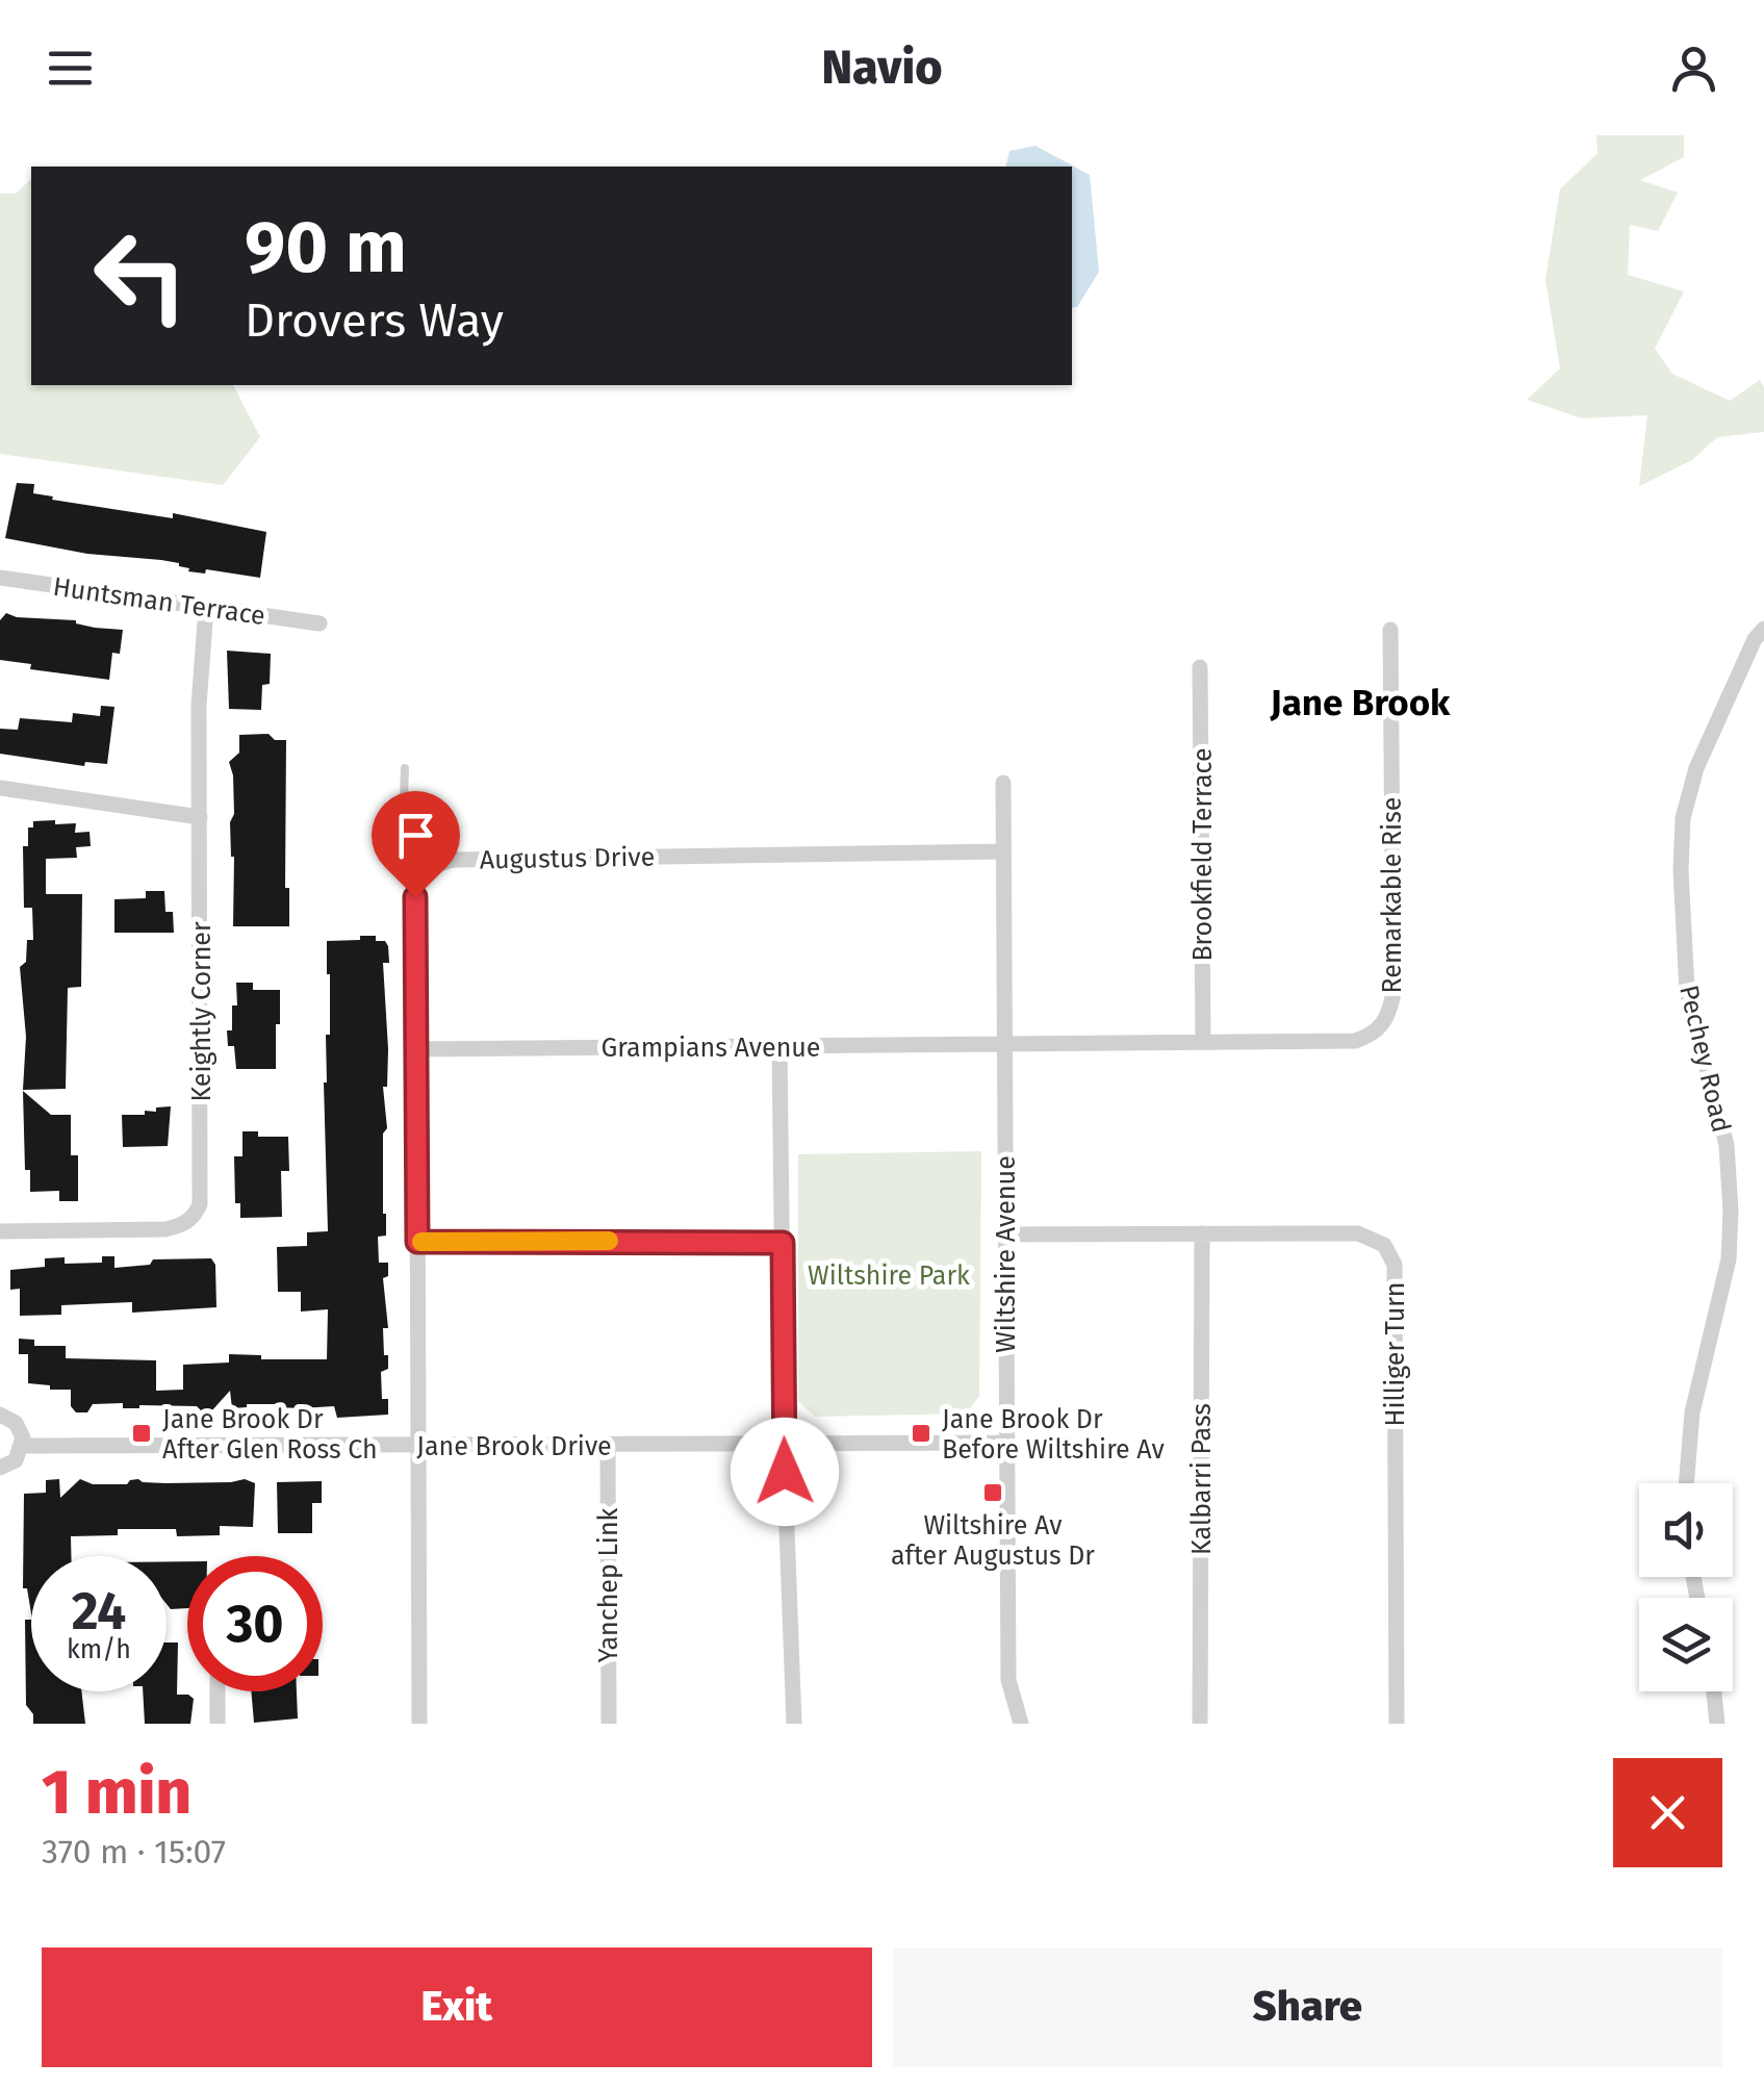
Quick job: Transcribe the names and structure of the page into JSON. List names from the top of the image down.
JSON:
{
  "streets": {
    "street": [
      "Huntsman Terrace",
      "Brookfield Terrace",
      "Augustus Drive",
      "Remarkable Rise",
      "Keightly Corner",
      "Grampians Avenue",
      "Pechey Road",
      "Wiltshire Avenue",
      "Hilliger Turn",
      "Jane Brook Drive",
      "Kalbarri Pass",
      "Yanchep Link"
    ]
  },
  "crossings": [
    ["Huntsman Terrace", "Keightly Corner"],
    ["Brookfield Terrace", "Remarkable Rise"],
    ["Augustus Drive", "Wiltshire Avenue"],
    ["Remarkable Rise", "Grampians Avenue"],
    ["Remarkable Rise", "Wiltshire Avenue"],
    ["Grampians Avenue", "Wiltshire Avenue"],
    ["Wiltshire Avenue", "Hilliger Turn"],
    ["Wiltshire Avenue", "Jane Brook Drive"],
    ["Hilliger Turn", "Kalbarri Pass"],
    ["Jane Brook Drive", "Yanchep Link"]
  ],
  "districts": ["Jane Brook"],
  "parks": ["Wiltshire Park"],
  "places": {
    "transit": ["Jane Brook Dr After Glen Ross Ch", "Jane Brook Dr Before Wiltshire Av", "Wiltshire Av after Augustus Dr"]
  },
  "page": {
    "header": "Navio",
    "turn": ["90 m", "Drovers Way"],
    "speed": "24 km/h",
    "limit": "30",
    "heading": ["1 min", "370 m · 15:07"],
    "buttons": ["Exit", "Share"]
  }
}
